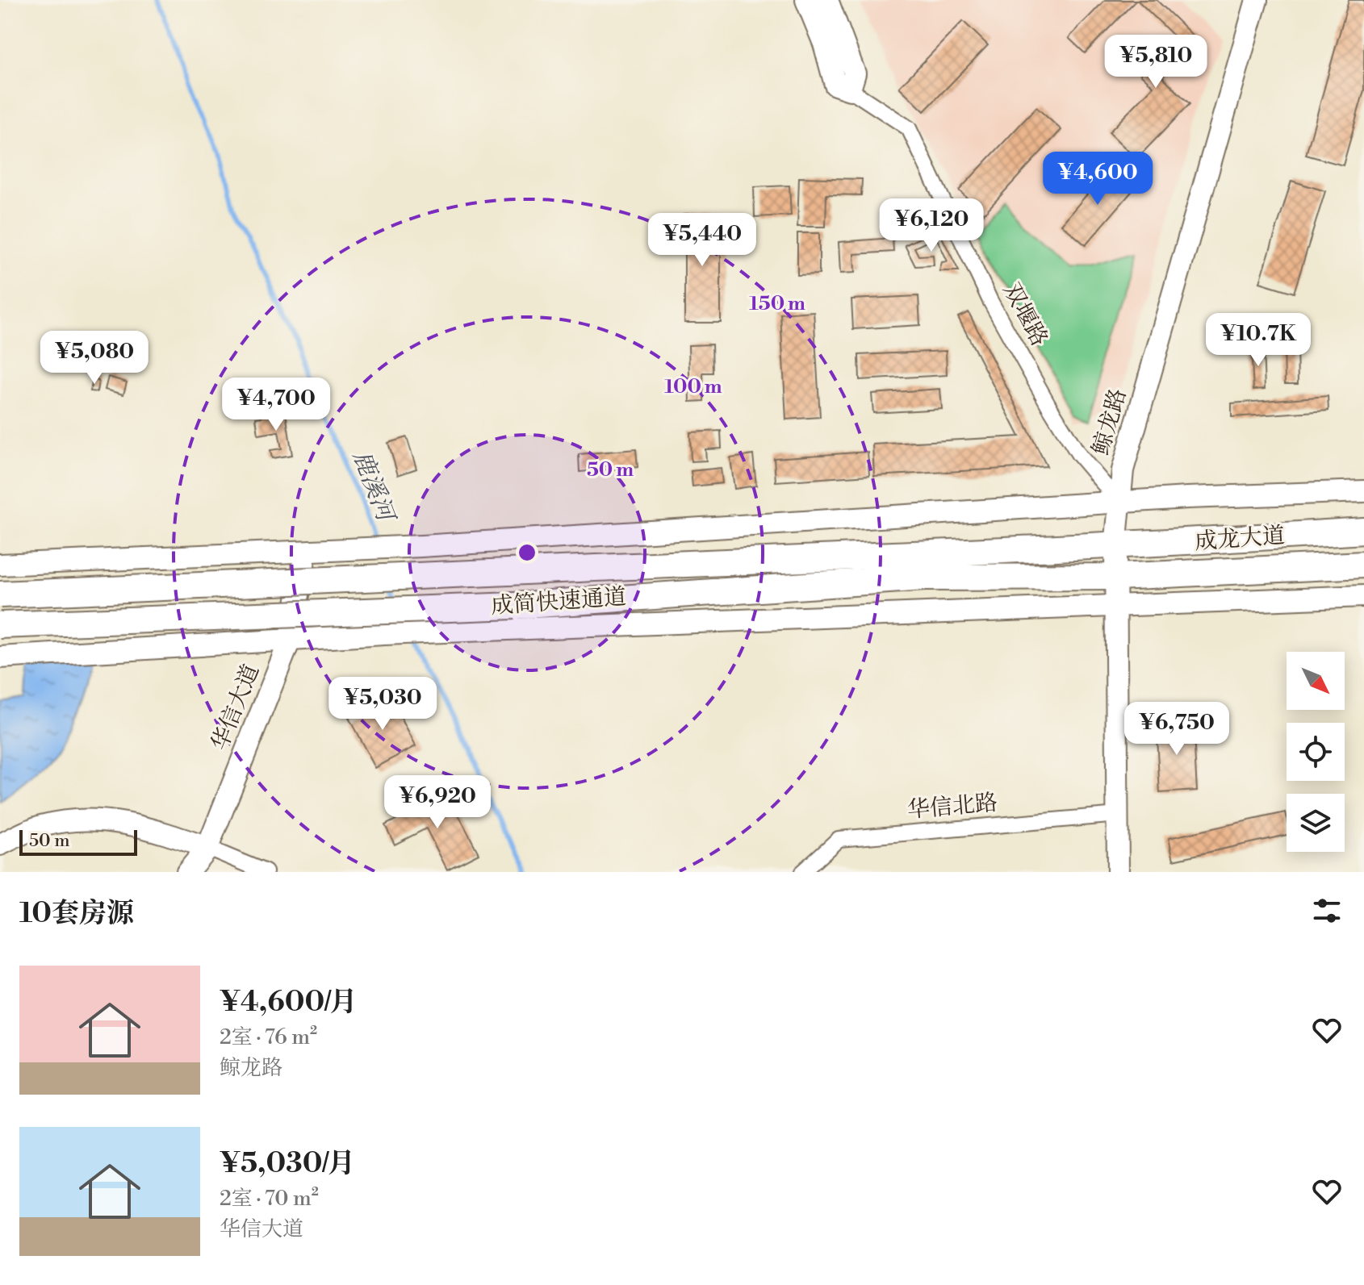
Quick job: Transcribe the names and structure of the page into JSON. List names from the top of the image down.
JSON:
{
  "streets": {
    "highway": ["成龙大道", "成简快速通道"],
    "street": [
      "双堰路",
      "鲸龙路",
      "华信大道",
      "华信北路"
    ]
  },
  "crossings": [
    ["双堰路", "鲸龙路"],
    ["鲸龙路", "成龙大道"],
    ["鲸龙路", "成简快速通道"],
    ["鲸龙路", "华信北路"],
    ["成龙大道", "成简快速通道"]
  ],
  "water": ["鹿溪河"],
  "scale_bar": "50 m",
  "north": "bottom right",
  "page": {
    "price": [
      "¥5,810",
      "¥4,600",
      "¥6,120",
      "¥5,440",
      "¥10.7K",
      "¥5,080",
      "¥4,700",
      "¥5,030",
      "¥6,750",
      "¥6,920"
    ],
    "scale": "50 m",
    "heading": "10套房源",
    "list": [
      {
        "name": "¥4,600/月",
        "note": "2室 · 76 m² · 鲸龙路"
      },
      {
        "name": "¥5,030/月",
        "note": "2室 · 70 m² · 华信大道"
      }
    ]
  },
  "rings": ["150 m", "100 m", "50 m"]
}
